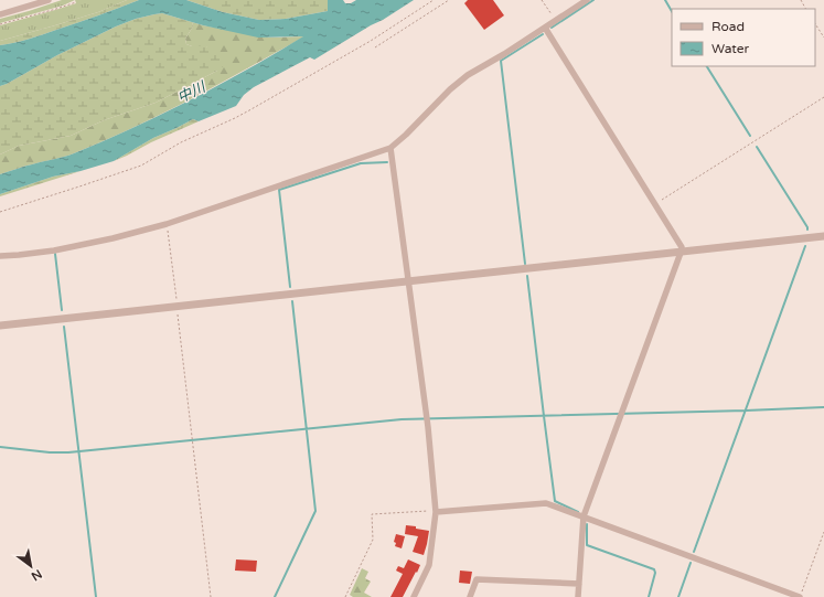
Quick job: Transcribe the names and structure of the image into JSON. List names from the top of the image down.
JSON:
{
  "water": ["中川"],
  "legend": ["Road", "Water"],
  "north": "bottom right"
}
